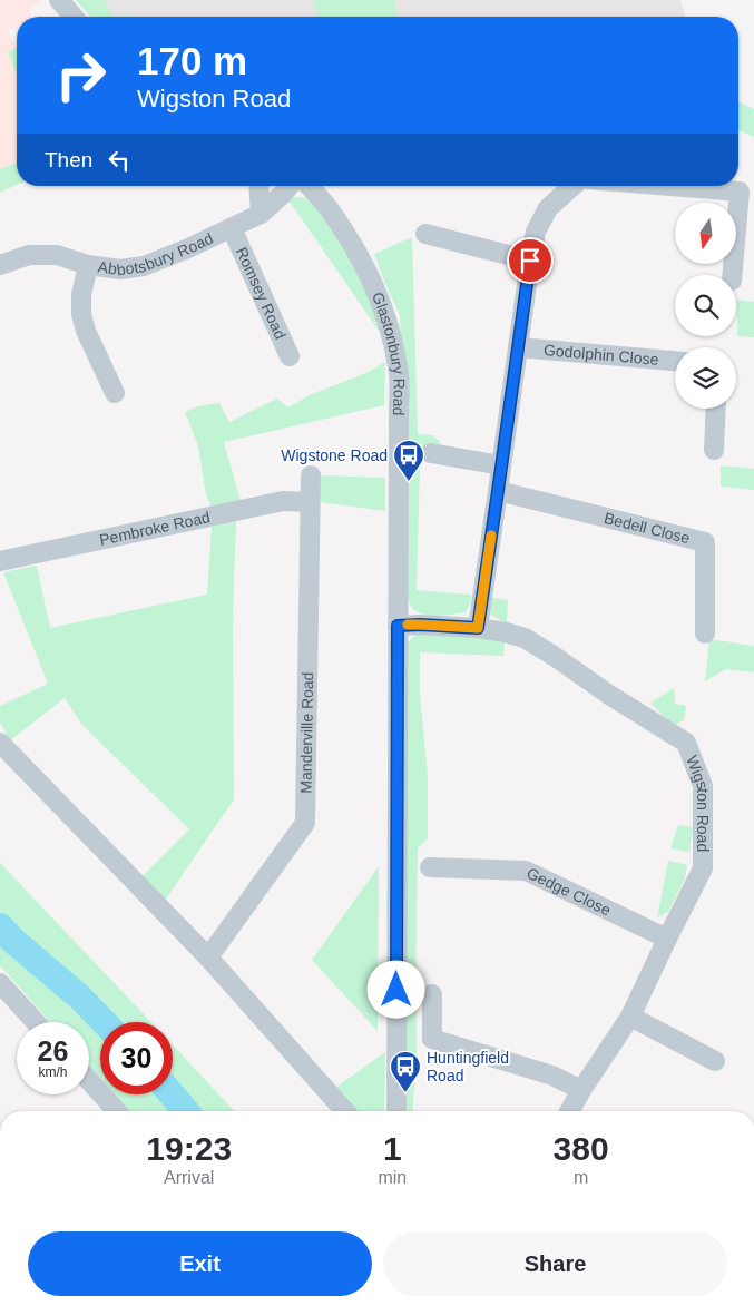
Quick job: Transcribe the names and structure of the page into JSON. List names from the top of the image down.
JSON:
{
  "streets": {
    "street": [
      "Abbotsbury Road",
      "Romsey Road",
      "Glastonbury Road",
      "Godolphin Close",
      "Bedell Close",
      "Pembroke Road",
      "Manderville Road",
      "Wigston Road",
      "Gedge Close"
    ]
  },
  "crossings": [
    ["Abbotsbury Road", "Romsey Road"],
    ["Glastonbury Road", "Wigston Road"],
    ["Pembroke Road", "Manderville Road"],
    ["Wigston Road", "Gedge Close"]
  ],
  "places": {
    "bus stop": ["Wigstone Road", "Huntingfield Road"]
  },
  "north": "bottom",
  "page": {
    "turn": ["170 m", "Wigston Road"],
    "then": "Then",
    "speed": "26 km/h",
    "limit": "30",
    "eta": [
      "19:23",
      "Arrival",
      "1",
      "min",
      "380",
      "m"
    ],
    "buttons": ["Exit", "Share"]
  }
}
